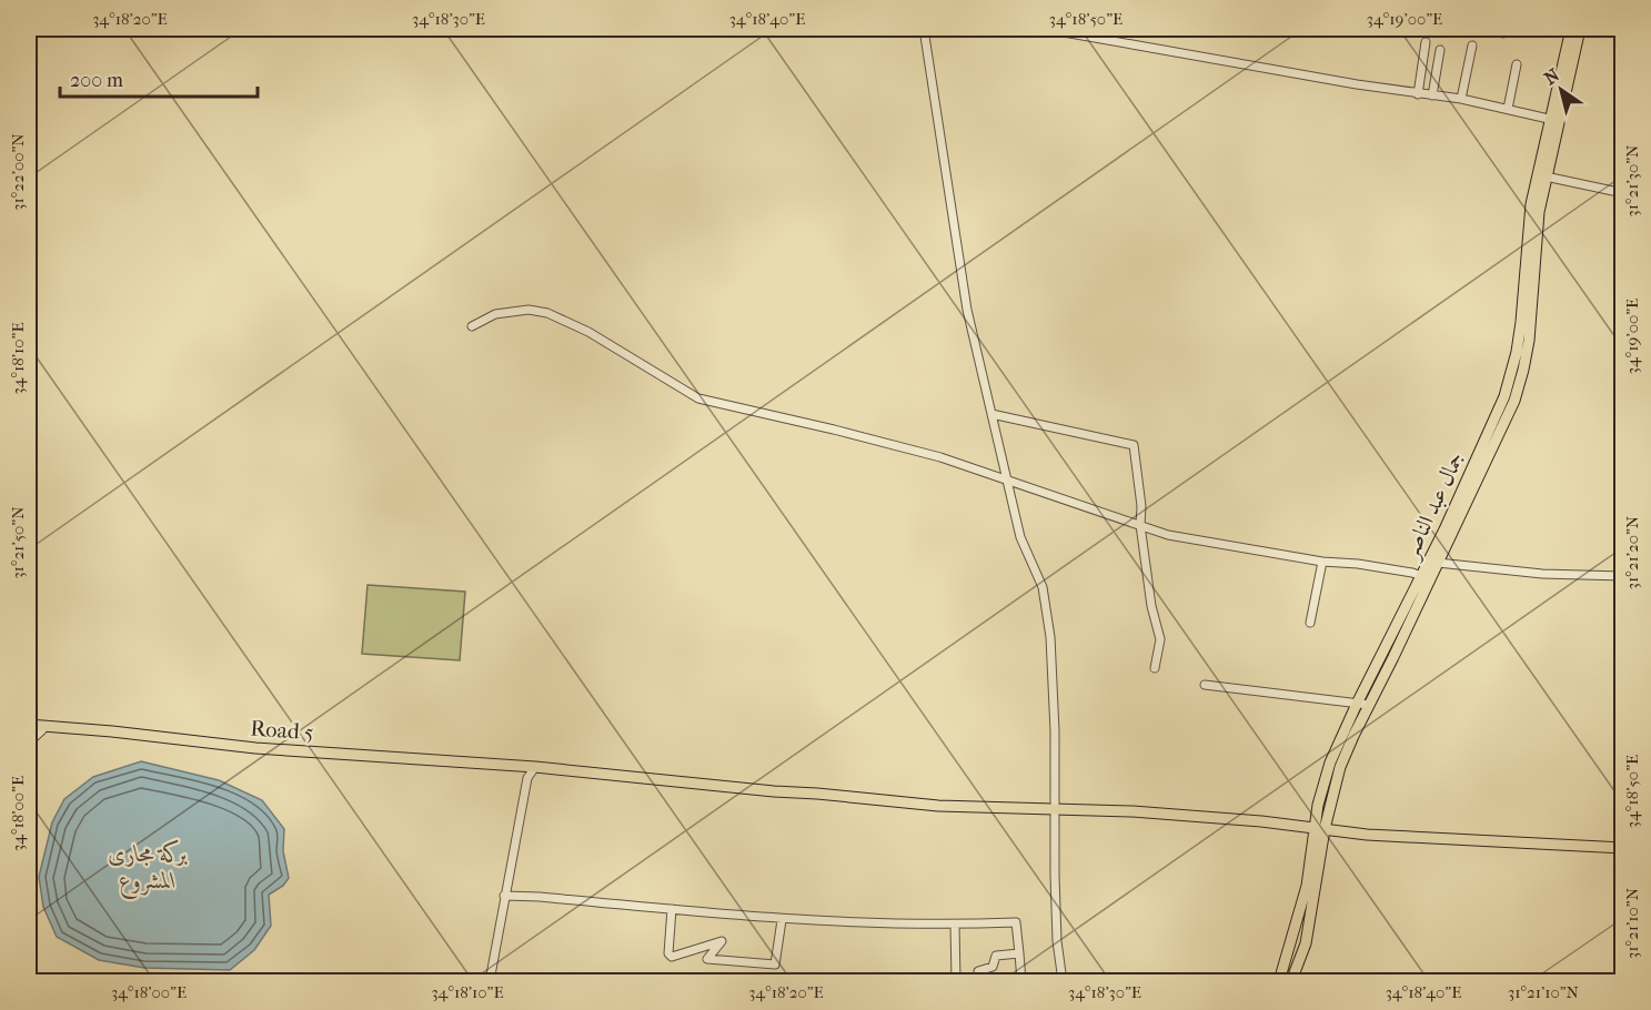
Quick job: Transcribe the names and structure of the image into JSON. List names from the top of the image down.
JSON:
{
  "streets": {
    "main road": ["جمال عبد الناصر", "Road 5"]
  },
  "crossings": [
    ["جمال عبد الناصر", "Road 5"]
  ],
  "water": ["بركة مجارى المشروع"],
  "scale_bar": "200 m",
  "north": "top left",
  "coordinates": [
    "34°18'20\"E",
    "34°18'30\"E",
    "34°18'40\"E",
    "34°18'50\"E",
    "34°19'00\"E",
    "31°22'00\"N",
    "31°21'30\"N",
    "34°18'10\"E",
    "31°21'50\"N",
    "31°21'20\"N",
    "34°18'00\"E",
    "31°21'10\"N"
  ]
}
